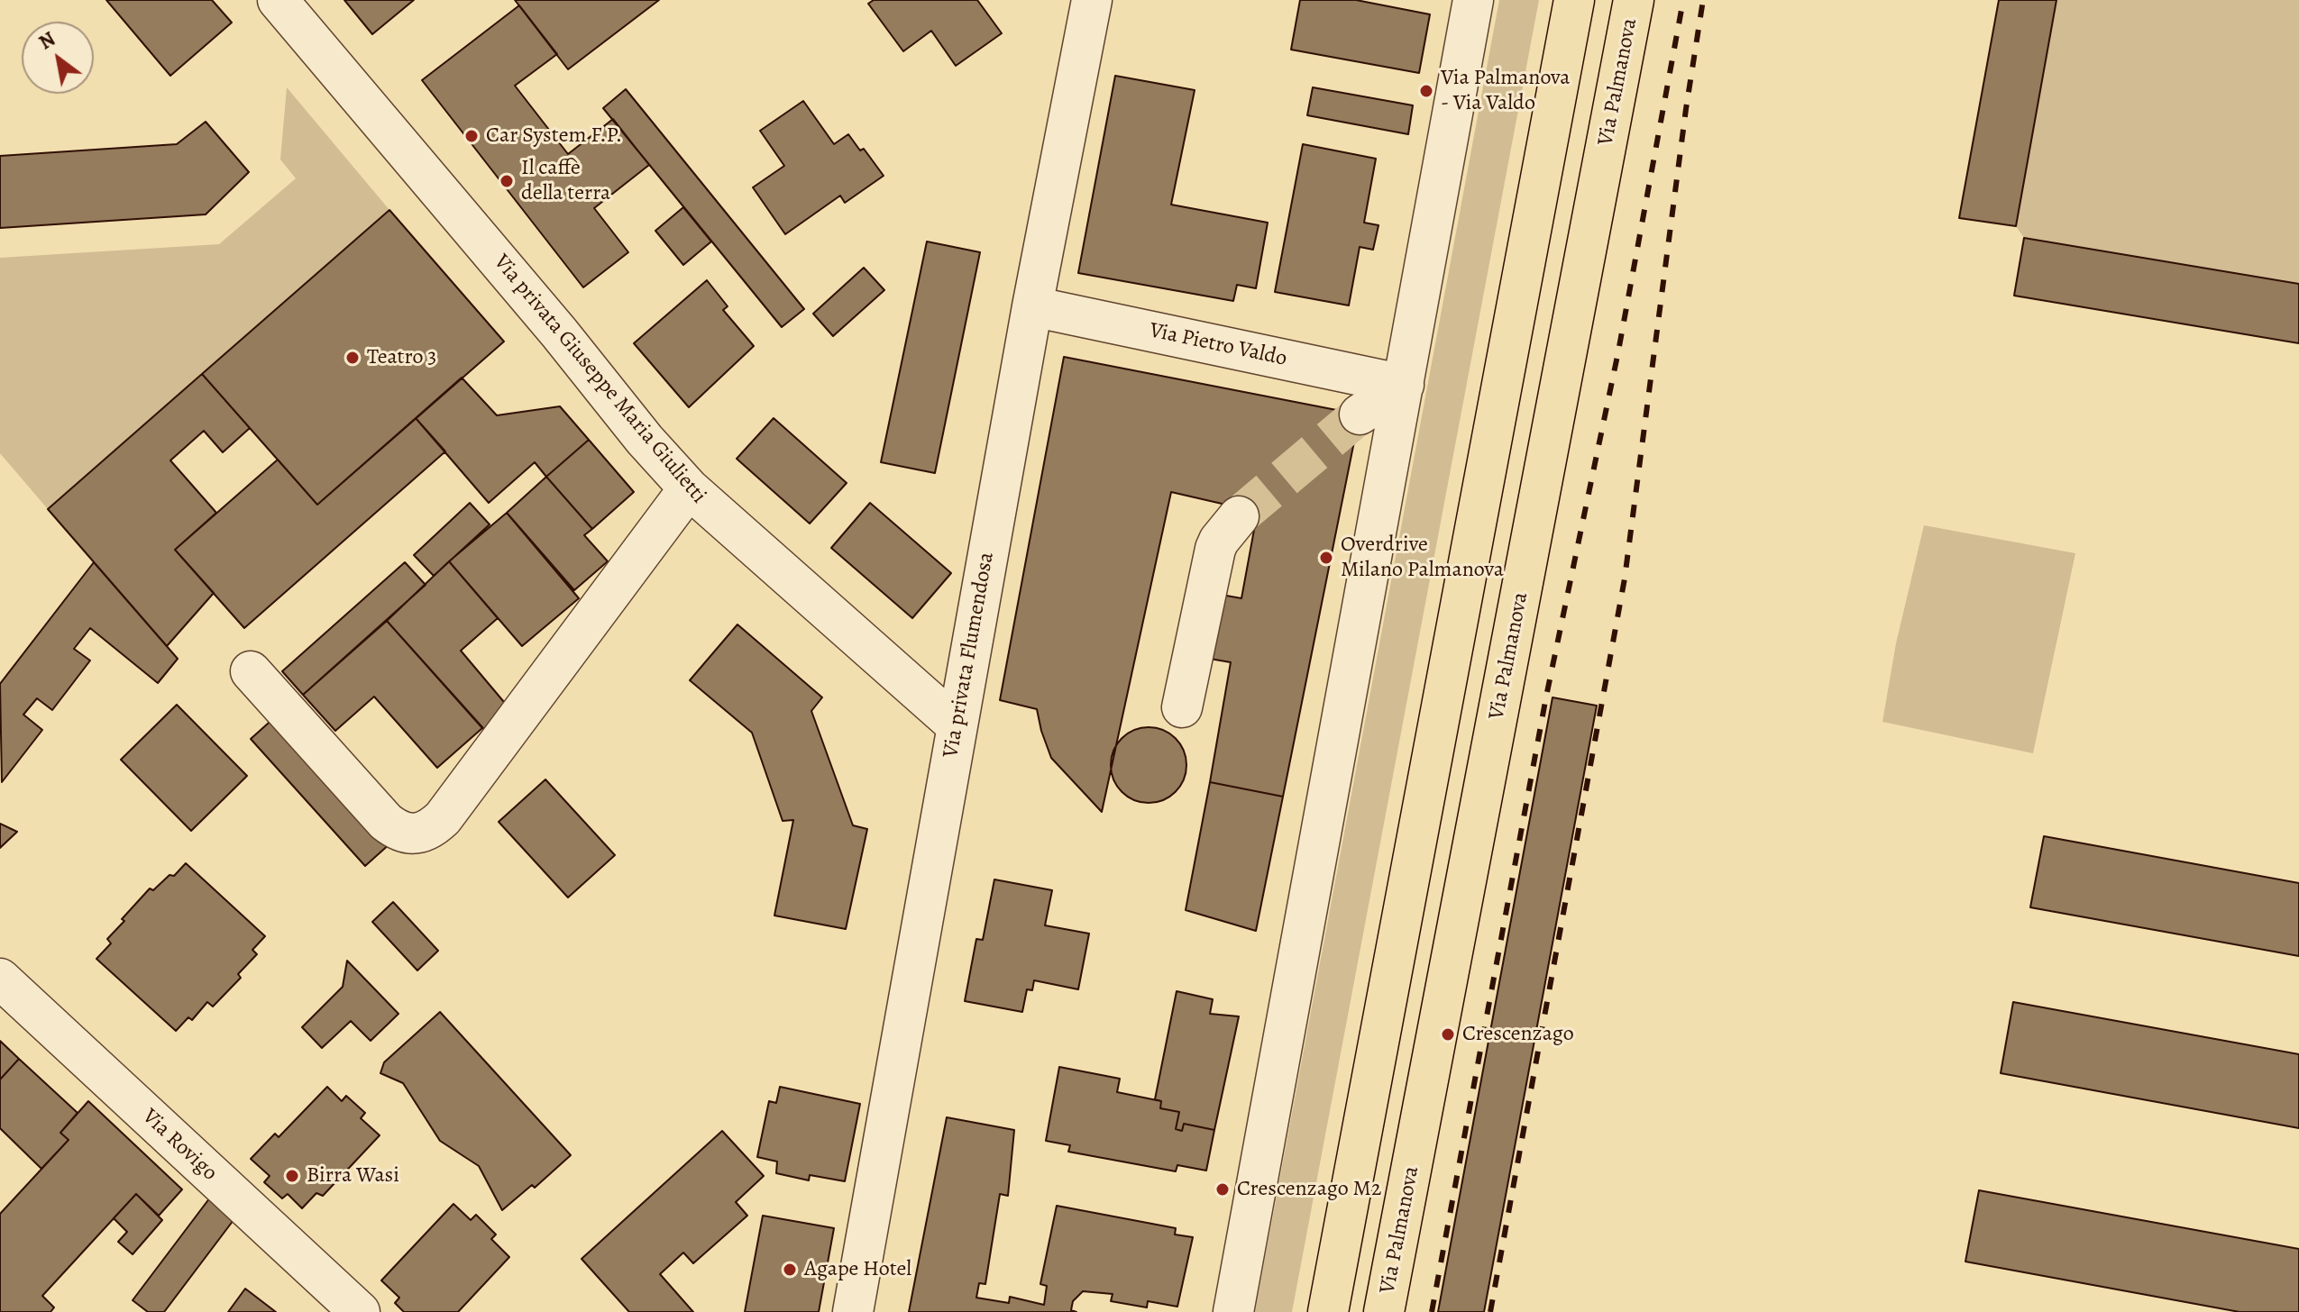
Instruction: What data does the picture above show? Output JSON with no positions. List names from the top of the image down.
{
  "streets": {
    "highway": ["Via Palmanova"],
    "street": [
      "Via Pietro Valdo",
      "Via privata Giuseppe Maria Giulietti",
      "Via privata Flumendosa",
      "Via Rovigo"
    ]
  },
  "crossings": [
    ["Via Pietro Valdo", "Via privata Flumendosa"],
    ["Via privata Giuseppe Maria Giulietti", "Via privata Flumendosa"]
  ],
  "places": [
    "Via Palmanova - Via Valdo",
    "Car System F.P.",
    "Il caffè della terra",
    "Teatro 3",
    "Overdrive Milano Palmanova",
    "Crescenzago",
    "Birra Wasi",
    "Crescenzago M2",
    "Agape Hotel"
  ],
  "north": "top left"
}
